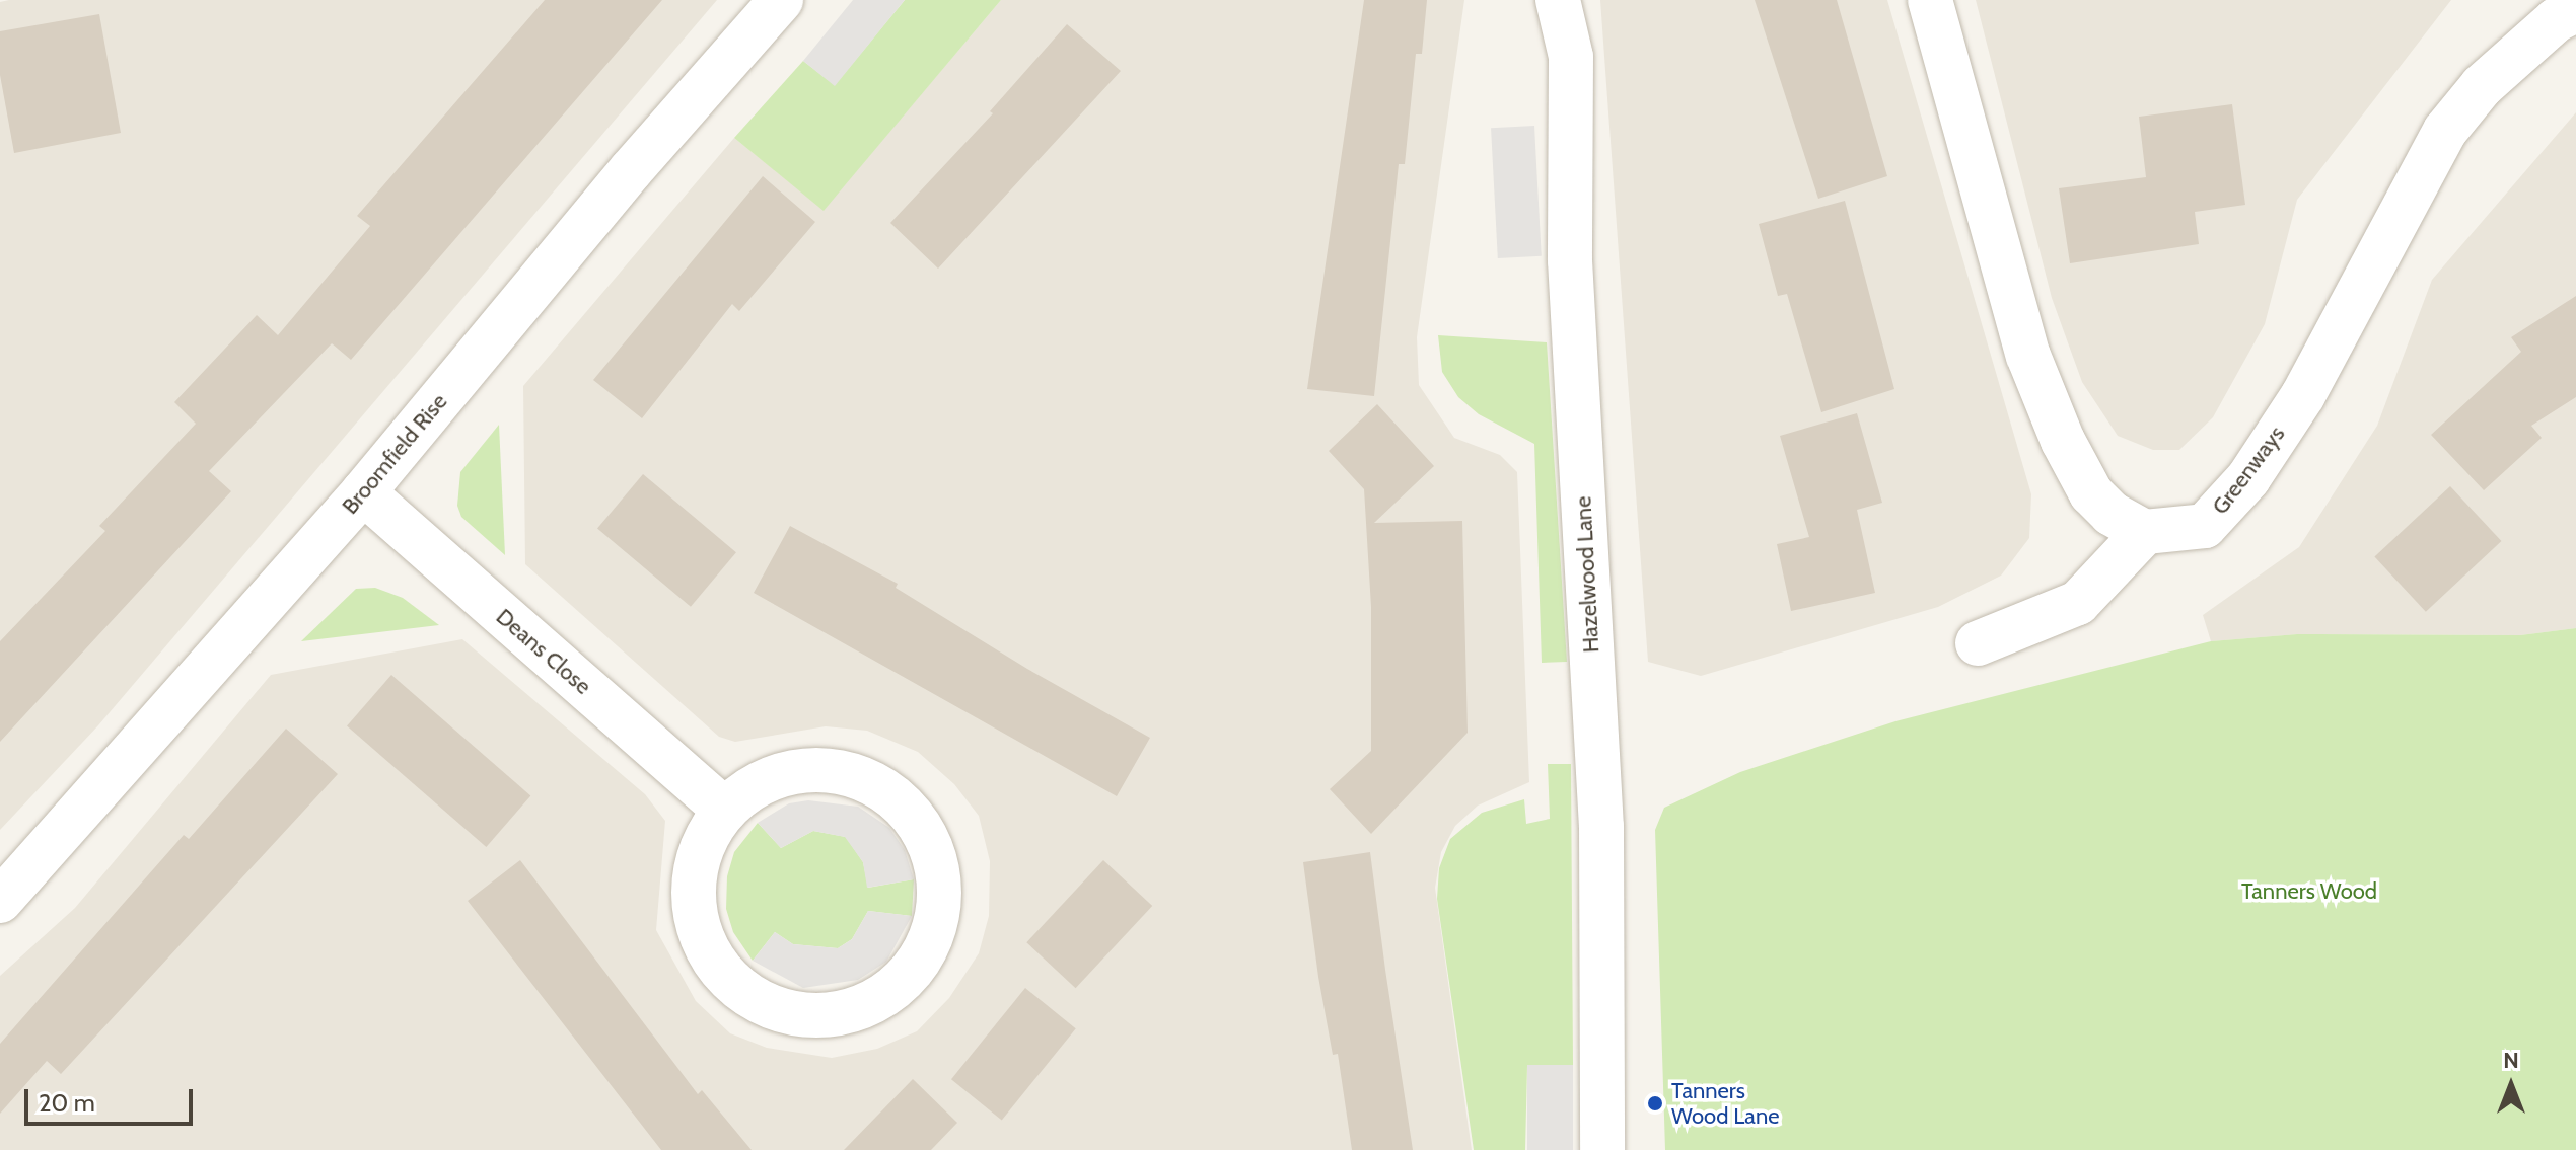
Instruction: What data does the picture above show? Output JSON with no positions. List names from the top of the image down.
{
  "streets": {
    "street": [
      "Broomfield Rise",
      "Greenways",
      "Hazelwood Lane",
      "Deans Close"
    ]
  },
  "crossings": [
    ["Broomfield Rise", "Deans Close"]
  ],
  "parks": ["Tanners Wood"],
  "places": ["Tanners Wood Lane"],
  "scale_bar": "20 m",
  "north": "top"
}
